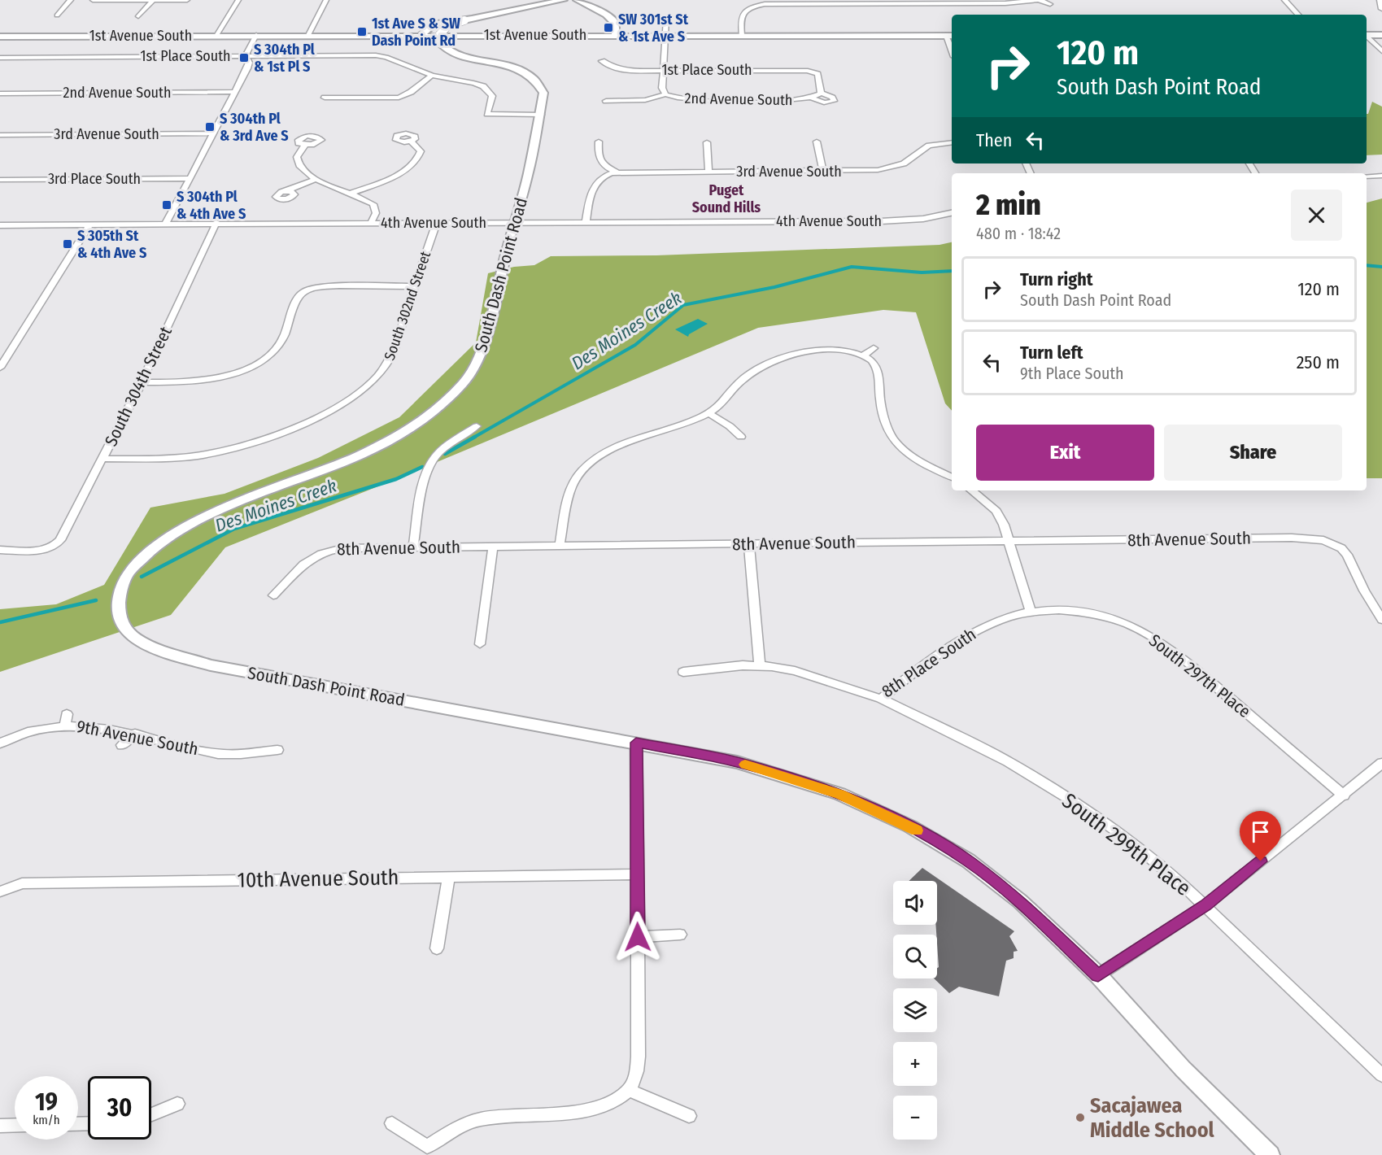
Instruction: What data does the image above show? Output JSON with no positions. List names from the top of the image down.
{
  "streets": {
    "main road": ["1st Avenue South", "South Dash Point Road"],
    "street": [
      "1st Place South",
      "2nd Avenue South",
      "3rd Avenue South",
      "3rd Place South",
      "4th Avenue South",
      "South 302nd Street",
      "South 304th Street",
      "8th Avenue South",
      "8th Place South",
      "South 297th Place",
      "9th Avenue South",
      "South 299th Place",
      "10th Avenue South"
    ]
  },
  "crossings": [
    ["1st Place South", "2nd Avenue South"],
    ["1st Place South", "South Dash Point Road"],
    ["4th Avenue South", "South Dash Point Road"],
    ["4th Avenue South", "South 302nd Street"],
    ["4th Avenue South", "South 304th Street"],
    ["South 302nd Street", "South 304th Street"],
    ["8th Place South", "South 297th Place"],
    ["8th Place South", "South 299th Place"]
  ],
  "districts": ["Puget Sound Hills"],
  "water": ["Des Moines Creek"],
  "places": {
    "transit": [
      "SW 301st St & 1st Ave S",
      "1st Ave S & SW Dash Point Rd",
      "S 304th Pl & 1st Pl S",
      "S 304th Pl & 3rd Ave S",
      "S 304th Pl & 4th Ave S",
      "S 305th St & 4th Ave S"
    ],
    "other": ["Sacajawea Middle School"]
  },
  "page": {
    "turn": ["120 m", "South Dash Point Road"],
    "then": "Then",
    "heading": ["2 min", "480 m · 18:42"],
    "list": [
      {
        "name": "Turn right",
        "note": "South Dash Point Road",
        "value": "120 m"
      },
      {
        "name": "Turn left",
        "note": "9th Place South",
        "value": "250 m"
      }
    ],
    "buttons": ["Exit", "Share"],
    "map_buttons": ["+", "−"],
    "speed": "19 km/h",
    "limit": "30"
  }
}
